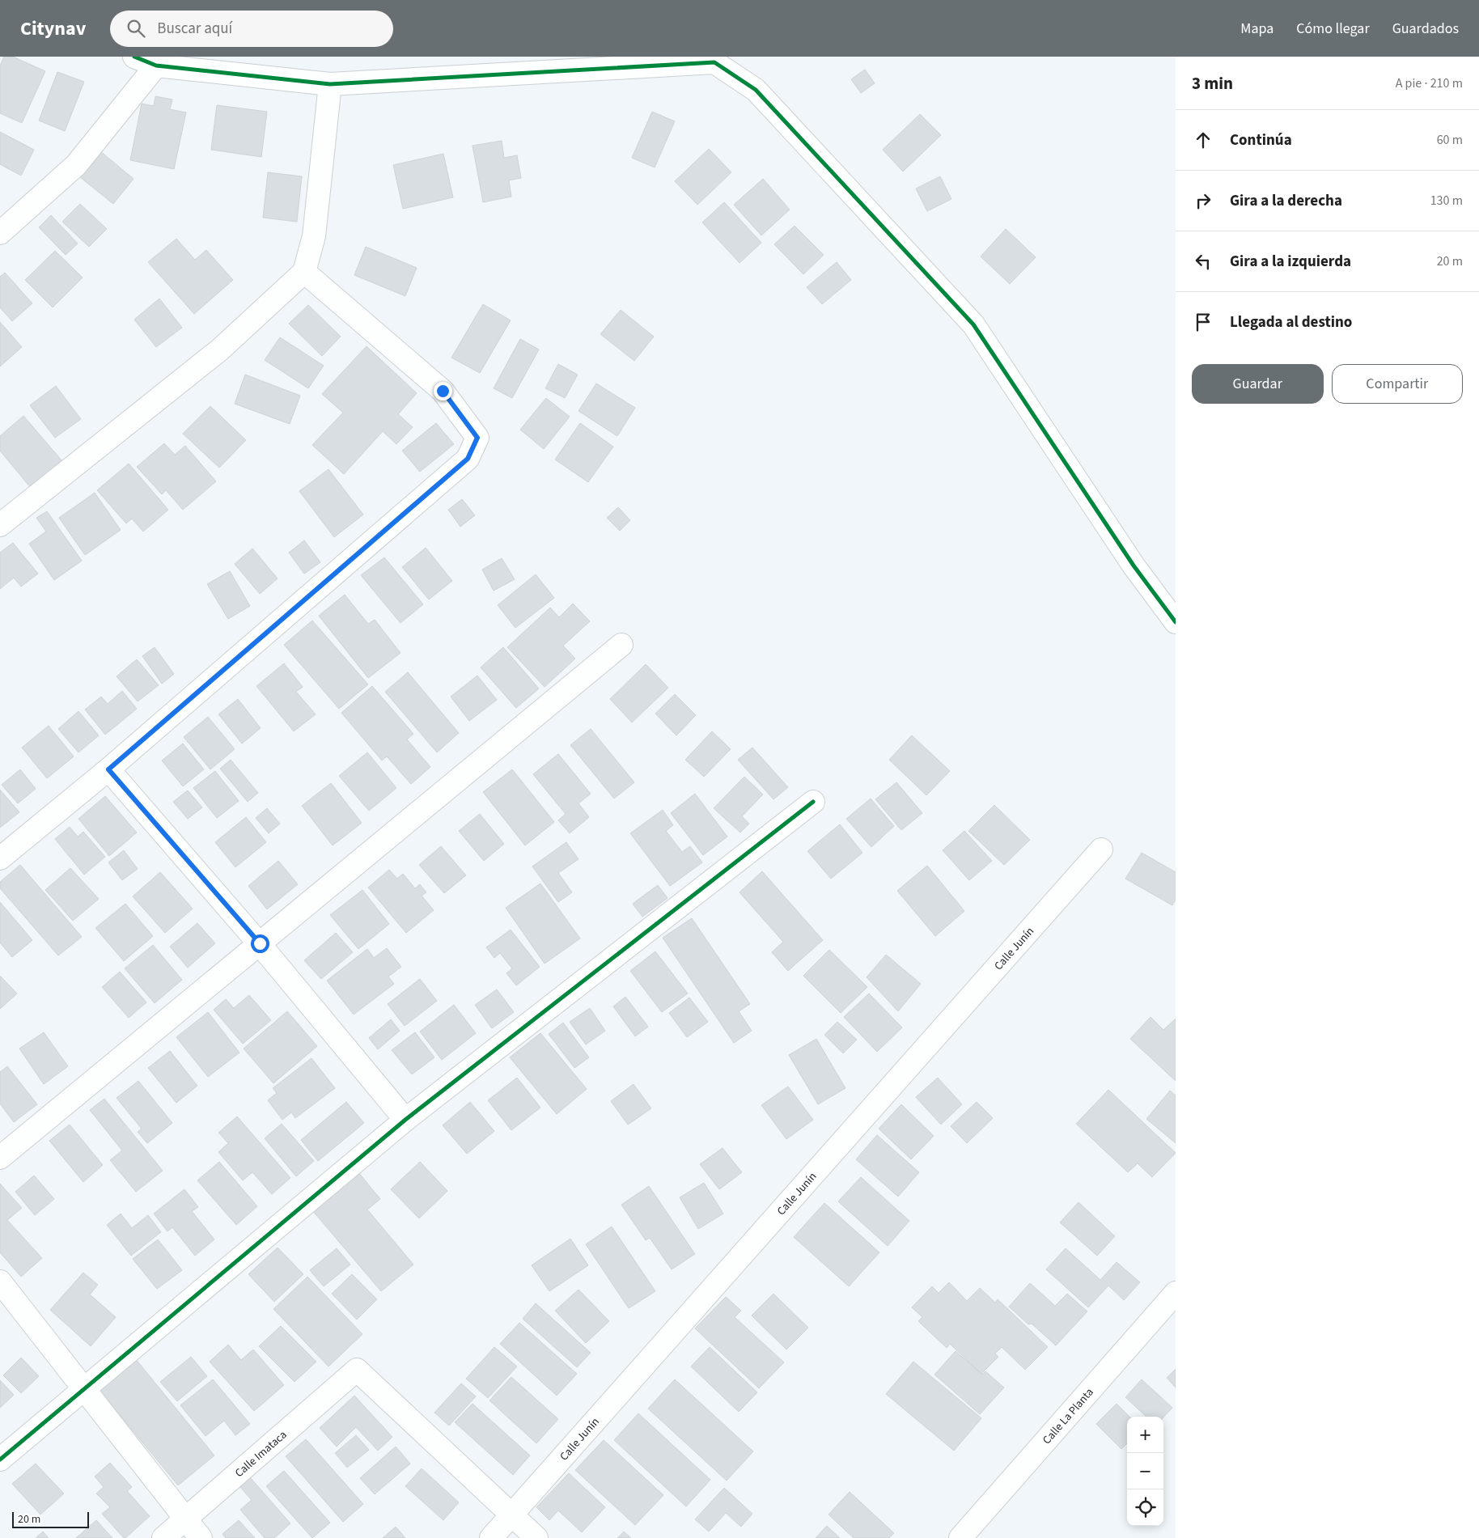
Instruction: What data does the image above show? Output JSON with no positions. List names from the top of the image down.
{
  "streets": {
    "street": ["Calle Junín", "Calle La Planta", "Calle Imataca"]
  },
  "crossings": [
    ["Calle Junín", "Calle Imataca"]
  ],
  "scale_bar": "20 m",
  "page": {
    "header": "Citynav",
    "search": "Buscar aquí",
    "nav": ["Mapa", "Cómo llegar", "Guardados"],
    "heading": ["3 min", "A pie · 210 m"],
    "list": [
      ["Continúa", "60 m"],
      ["Gira a la derecha", "130 m"],
      ["Gira a la izquierda", "20 m"],
      "Llegada al destino"
    ],
    "buttons": ["Guardar", "Compartir"],
    "map_buttons": ["+", "−"],
    "scale": "20 m"
  }
}
